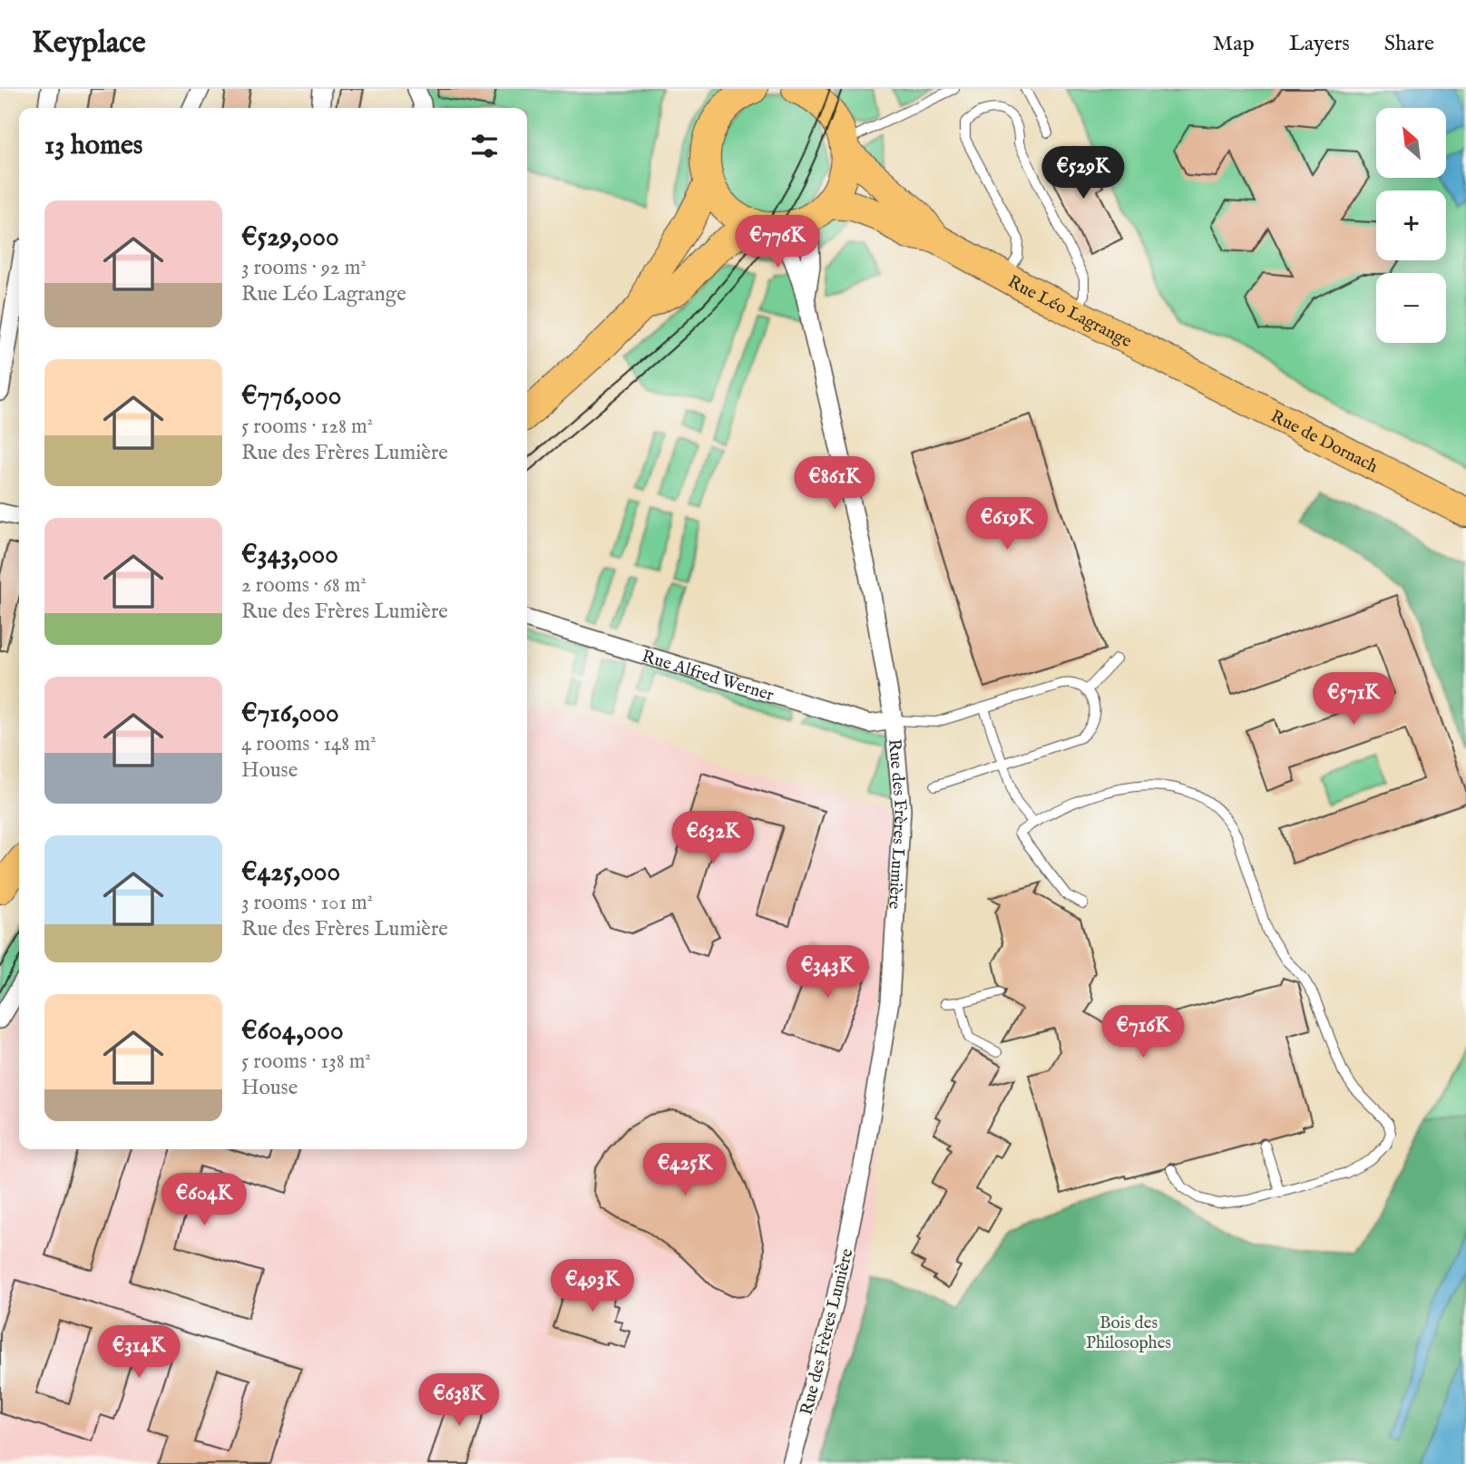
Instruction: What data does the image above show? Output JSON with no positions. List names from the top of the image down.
{
  "streets": {
    "main road": ["Rue Léo Lagrange", "Rue de Dornach"],
    "street": ["Rue Alfred Werner", "Rue des Frères Lumière"]
  },
  "crossings": [
    ["Rue Léo Lagrange", "Rue de Dornach"],
    ["Rue Léo Lagrange", "Rue des Frères Lumière"],
    ["Rue Alfred Werner", "Rue des Frères Lumière"]
  ],
  "parks": ["Bois des Philosophes"],
  "north": "top left",
  "page": {
    "header": "Keyplace",
    "nav": ["Map", "Layers", "Share"],
    "map_buttons": ["+", "−"],
    "heading": "13 homes",
    "price": [
      "€529K",
      "€776K",
      "€861K",
      "€619K",
      "€571K",
      "€632K",
      "€343K",
      "€716K",
      "€425K",
      "€604K",
      "€493K",
      "€314K",
      "€638K"
    ],
    "list": [
      {
        "name": "€529,000",
        "note": "3 rooms · 92 m² · Rue Léo Lagrange"
      },
      {
        "name": "€776,000",
        "note": "5 rooms · 128 m² · Rue des Frères Lumière"
      },
      {
        "name": "€343,000",
        "note": "2 rooms · 68 m² · Rue des Frères Lumière"
      },
      {
        "name": "€716,000",
        "note": "4 rooms · 148 m² · House"
      },
      {
        "name": "€425,000",
        "note": "3 rooms · 101 m² · Rue des Frères Lumière"
      },
      {
        "name": "€604,000",
        "note": "5 rooms · 138 m² · House"
      }
    ]
  }
}
